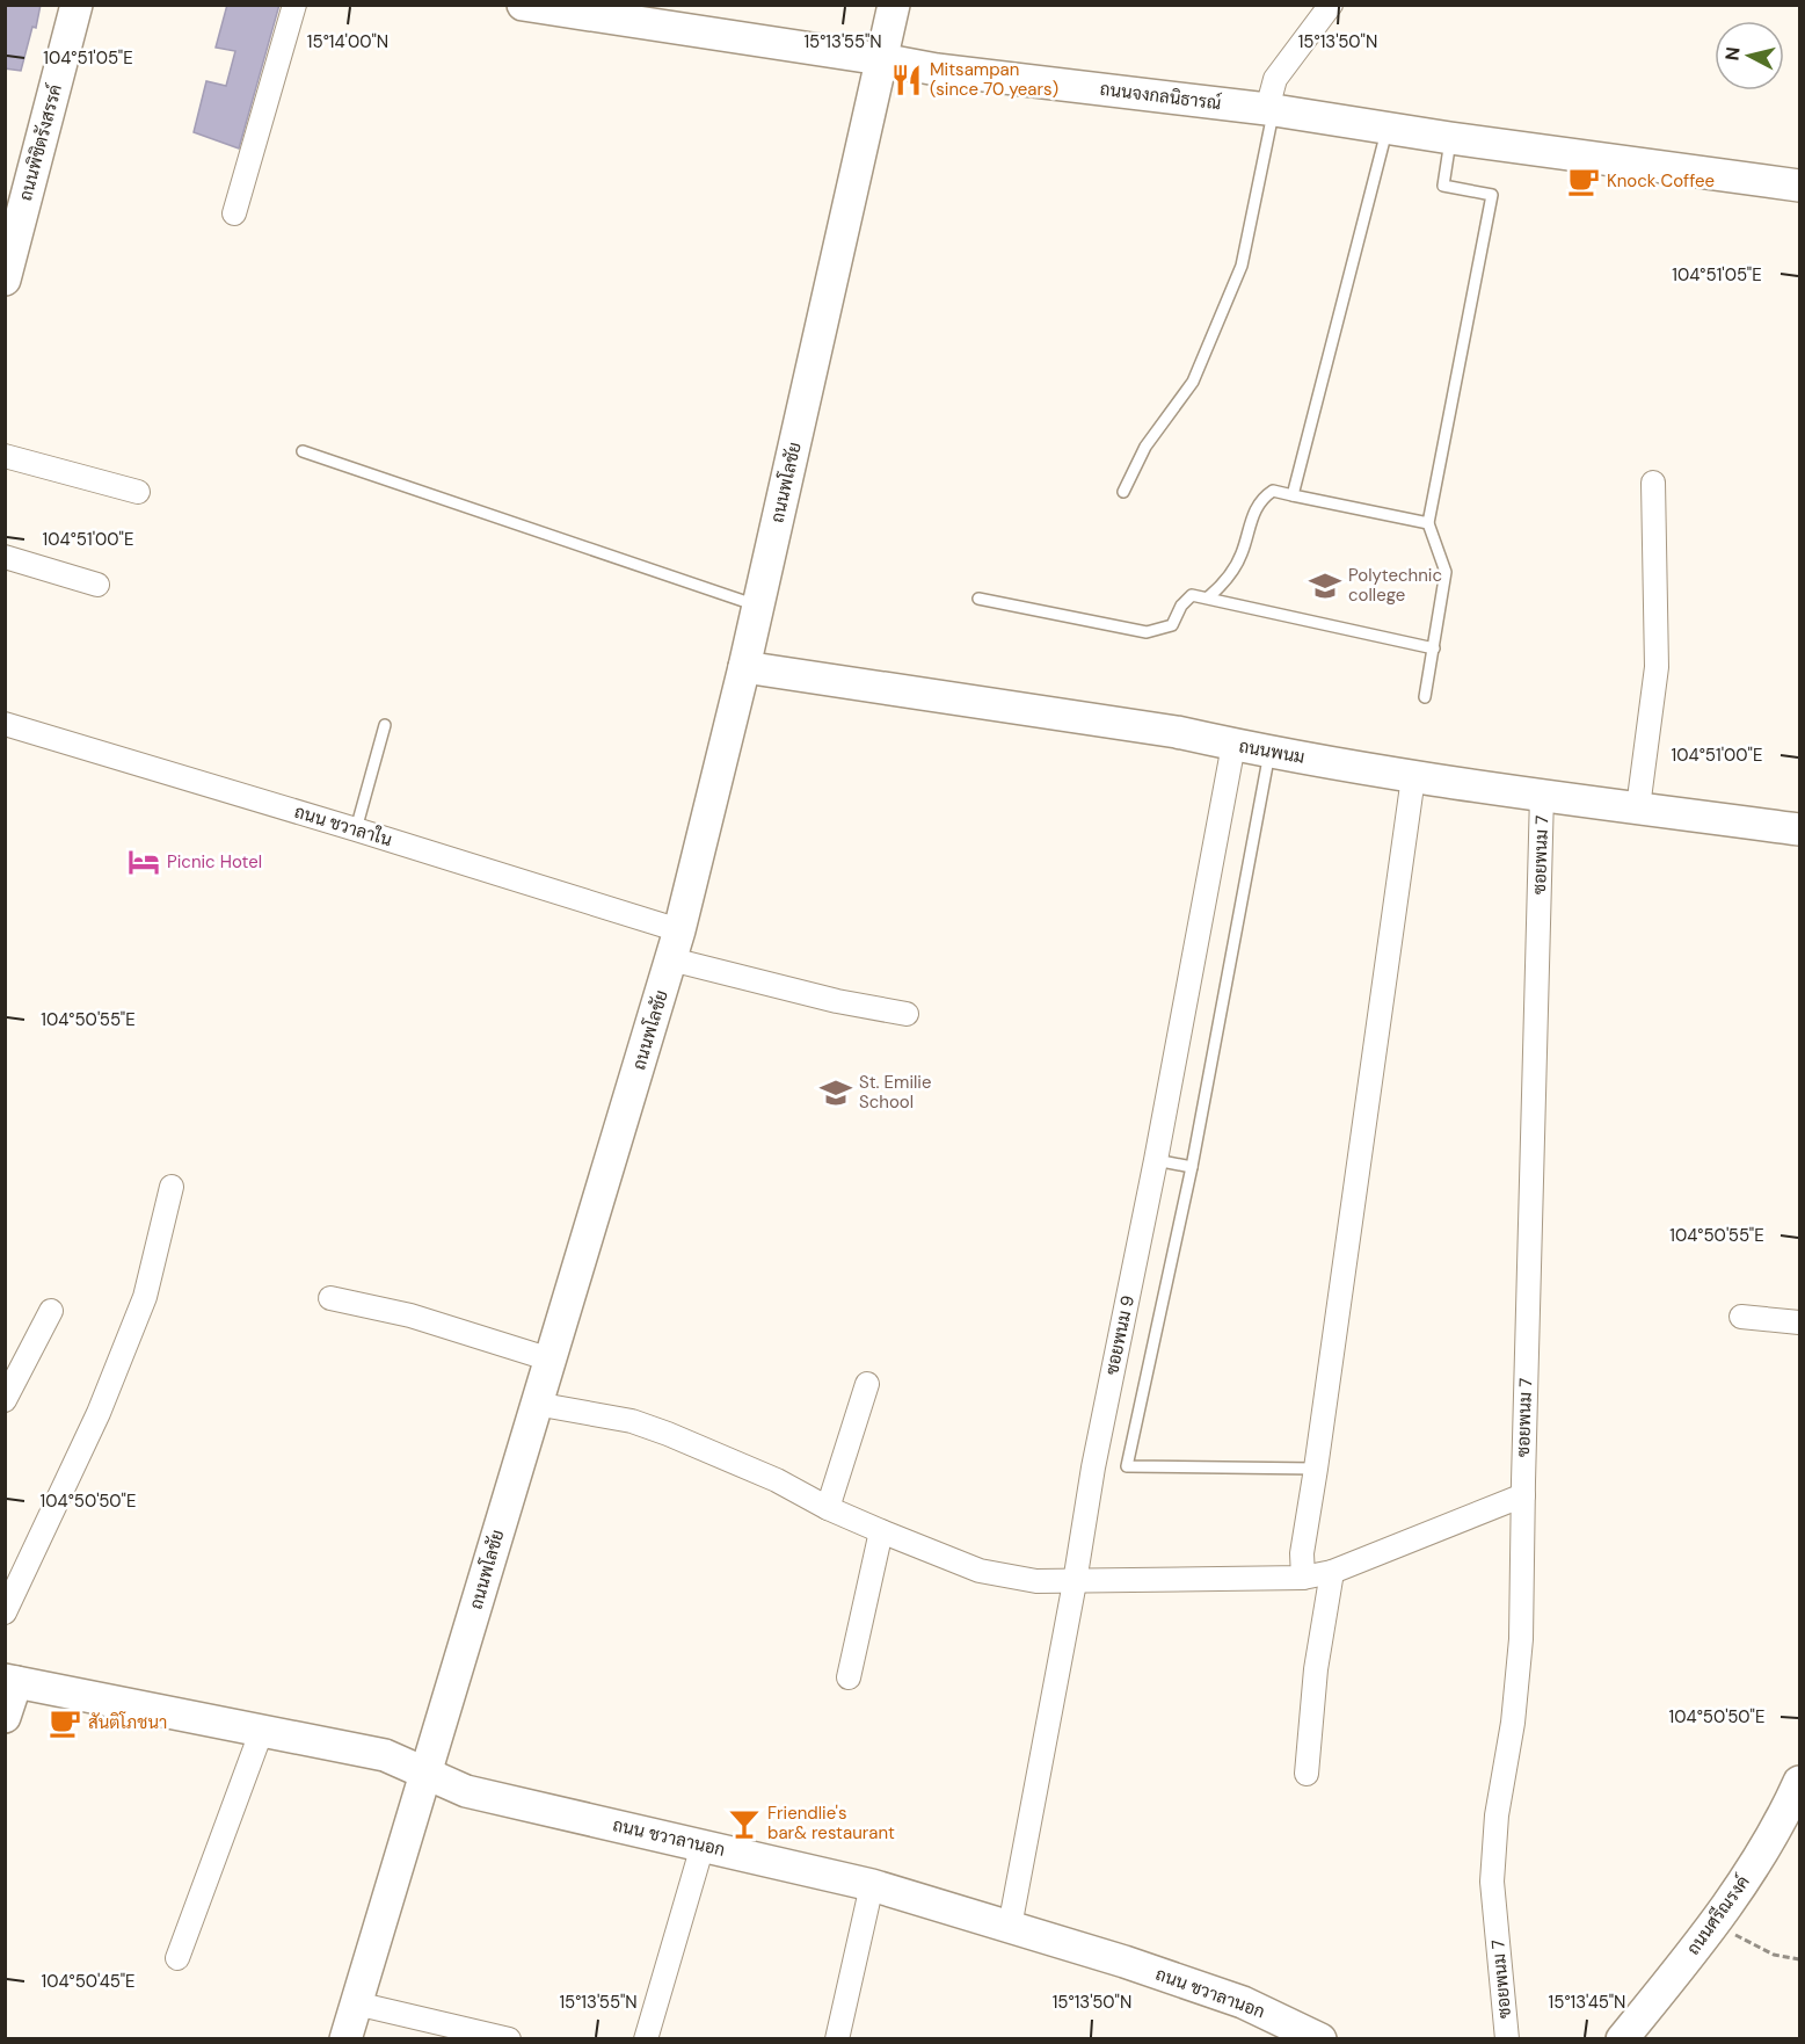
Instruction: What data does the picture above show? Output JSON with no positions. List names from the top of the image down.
{
  "streets": {
    "street": [
      "ถนนจงกลนิธารณ์",
      "ถนนพิชิตรังสรรค์",
      "ถนนพโลชัย",
      "ถนนพนม",
      "ถนน ชวาลาใน",
      "ซอยพนม 7",
      "ซอยพนม 9",
      "ถนน ชวาลานอก",
      "ถนนศรีณรงค์"
    ]
  },
  "crossings": [
    ["ถนนจงกลนิธารณ์", "ถนนพโลชัย"],
    ["ถนนพโลชัย", "ถนนพนม"],
    ["ถนนพโลชัย", "ถนน ชวาลาใน"],
    ["ถนนพโลชัย", "ถนน ชวาลานอก"],
    ["ถนนพนม", "ซอยพนม 7"],
    ["ถนนพนม", "ซอยพนม 9"],
    ["ซอยพนม 9", "ถนน ชวาลานอก"]
  ],
  "places": {
    "restaurant": ["Mitsampan (since 70 years)"],
    "cafe": ["Knock Coffee", "สันติโภชนา"],
    "school or university": ["Polytechnic college", "St. Emilie School"],
    "hotel": ["Picnic Hotel"],
    "bar": ["Friendlie's bar& restaurant"]
  },
  "north": "left",
  "coordinates": [
    "15°14'00\"N",
    "15°13'55\"N",
    "15°13'50\"N",
    "104°51'05\"E",
    "104°51'00\"E",
    "104°50'55\"E",
    "104°50'50\"E",
    "104°50'45\"E",
    "15°13'45\"N"
  ]
}
